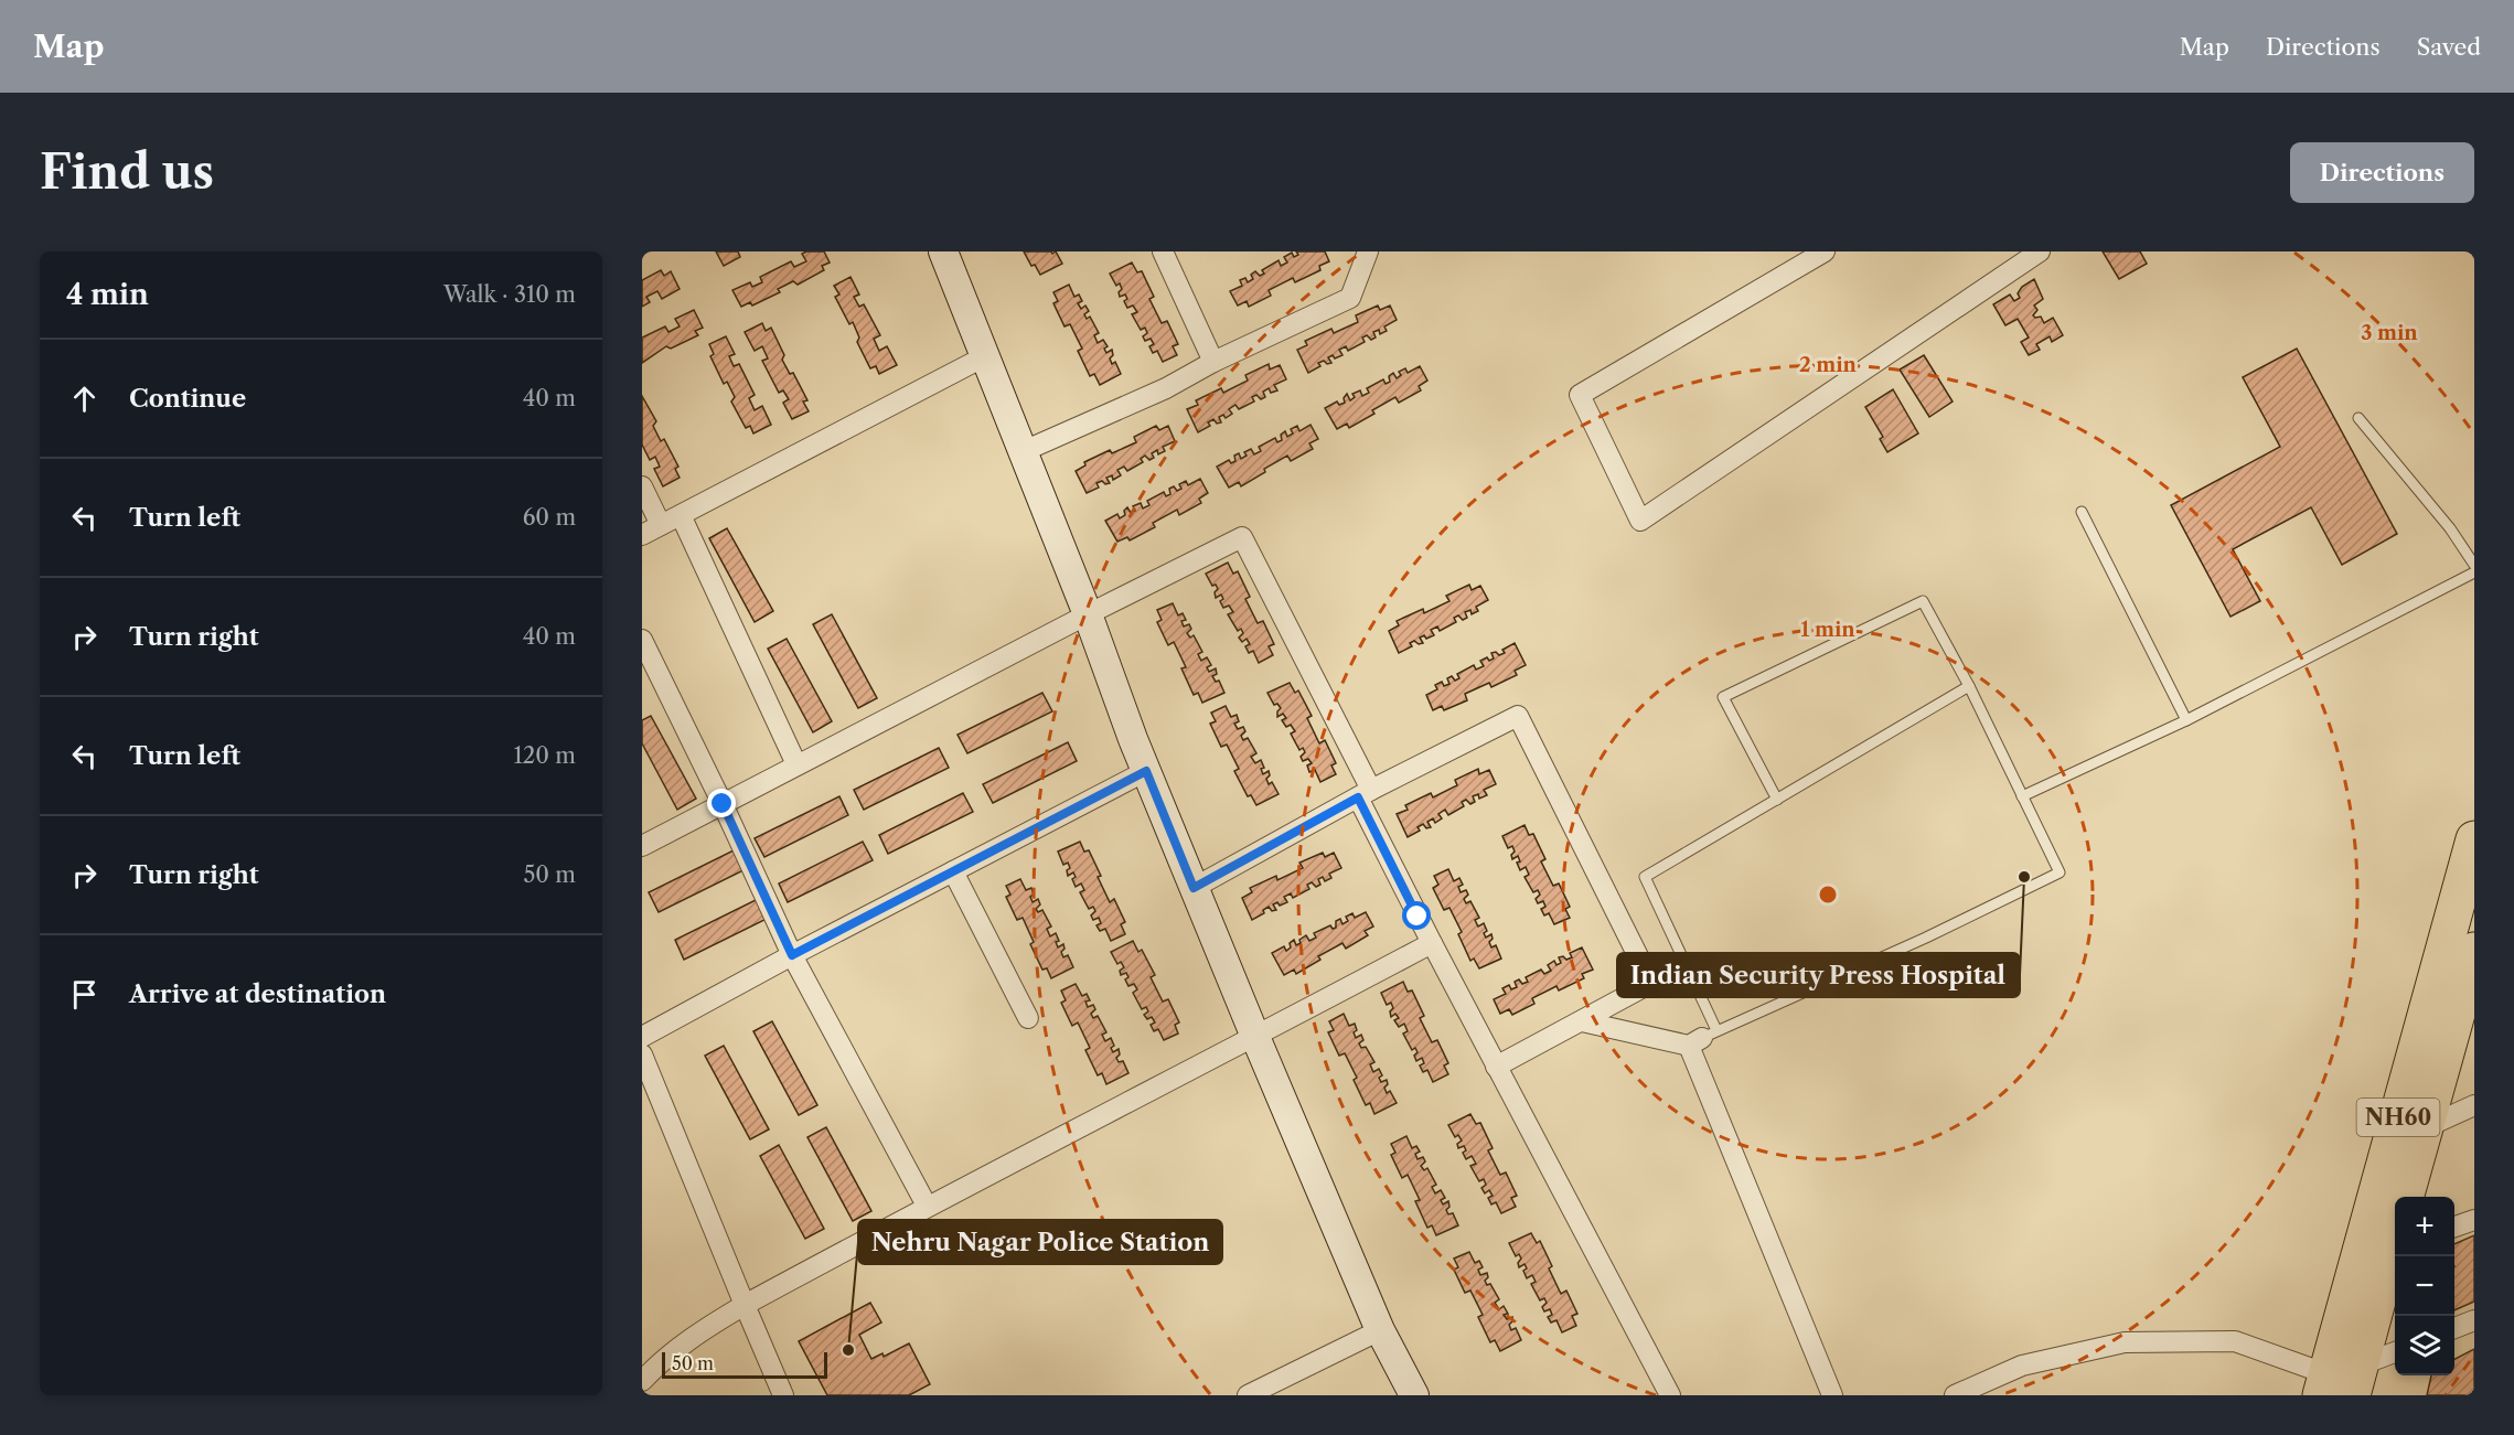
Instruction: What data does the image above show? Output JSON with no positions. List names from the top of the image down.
{
  "streets": {
    "highway": ["NH60"]
  },
  "places": ["Indian Security Press Hospital", "Nehru Nagar Police Station"],
  "scale_bar": "50 m",
  "page": {
    "header": "Map",
    "nav": ["Map", "Directions", "Saved"],
    "buttons": "Directions",
    "title": "Find us",
    "heading": ["4 min", "Walk · 310 m"],
    "list": [
      ["Continue", "40 m"],
      ["Turn left", "60 m"],
      ["Turn right", "40 m"],
      ["Turn left", "120 m"],
      ["Turn right", "50 m"],
      "Arrive at destination"
    ],
    "map_buttons": ["+", "−"],
    "scale": "50 m"
  },
  "rings": ["3 min", "2 min", "1 min"]
}
